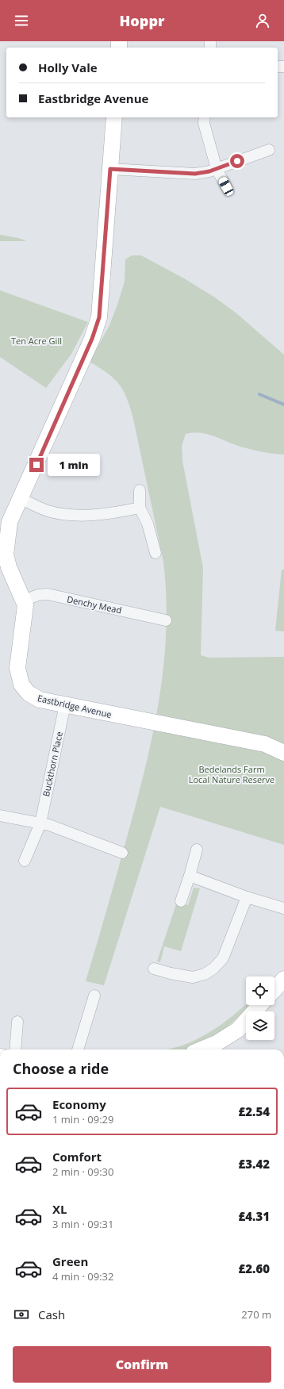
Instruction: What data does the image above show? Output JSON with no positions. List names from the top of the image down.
{
  "streets": {
    "street": ["Denchy Mead", "Eastbridge Avenue", "Buckthorn Place"]
  },
  "crossings": [
    ["Denchy Mead", "Eastbridge Avenue"],
    ["Eastbridge Avenue", "Buckthorn Place"]
  ],
  "parks": ["Ten Acre Gill", "Bedelands Farm Local Nature Reserve"],
  "page": {
    "header": "Hoppr",
    "banner": ["Holly Vale", "Eastbridge Avenue"],
    "bubble": "1 min",
    "heading": "Choose a ride",
    "list": [
      {
        "name": "Economy",
        "note": "1 min · 09:29",
        "value": "£2.54"
      },
      {
        "name": "Comfort",
        "note": "2 min · 09:30",
        "value": "£3.42"
      },
      {
        "name": "XL",
        "note": "3 min · 09:31",
        "value": "£4.31"
      },
      {
        "name": "Green",
        "note": "4 min · 09:32",
        "value": "£2.60"
      }
    ],
    "pay": ["Cash", "270 m"],
    "buttons": "Confirm"
  }
}
